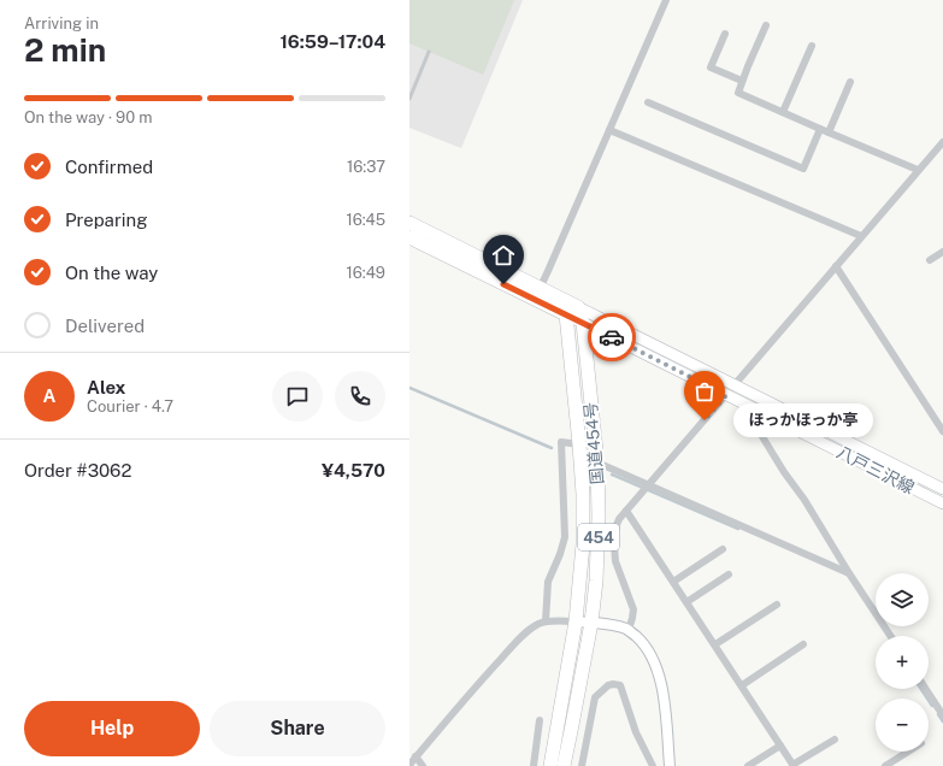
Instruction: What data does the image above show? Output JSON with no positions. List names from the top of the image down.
{
  "streets": {
    "highway": ["国道454号", "454"],
    "main road": ["八戸三沢線"]
  },
  "crossings": [
    ["国道454号", "八戸三沢線"]
  ],
  "places": ["ほっかほっか亭"],
  "page": {
    "heading": ["2 min", "Arriving in", "16:59–17:04"],
    "panel": [
      "Alex",
      "Courier · 4.7",
      "Order #3062",
      "¥4,570"
    ],
    "bar": "On the way · 90 m",
    "list": [
      ["Confirmed", "16:37"],
      ["Preparing", "16:45"],
      ["On the way", "16:49"],
      "Delivered"
    ],
    "round": "A",
    "bubble": "ほっかほっか亭",
    "map_buttons": ["+", "−"],
    "buttons": ["Help", "Share"]
  }
}
